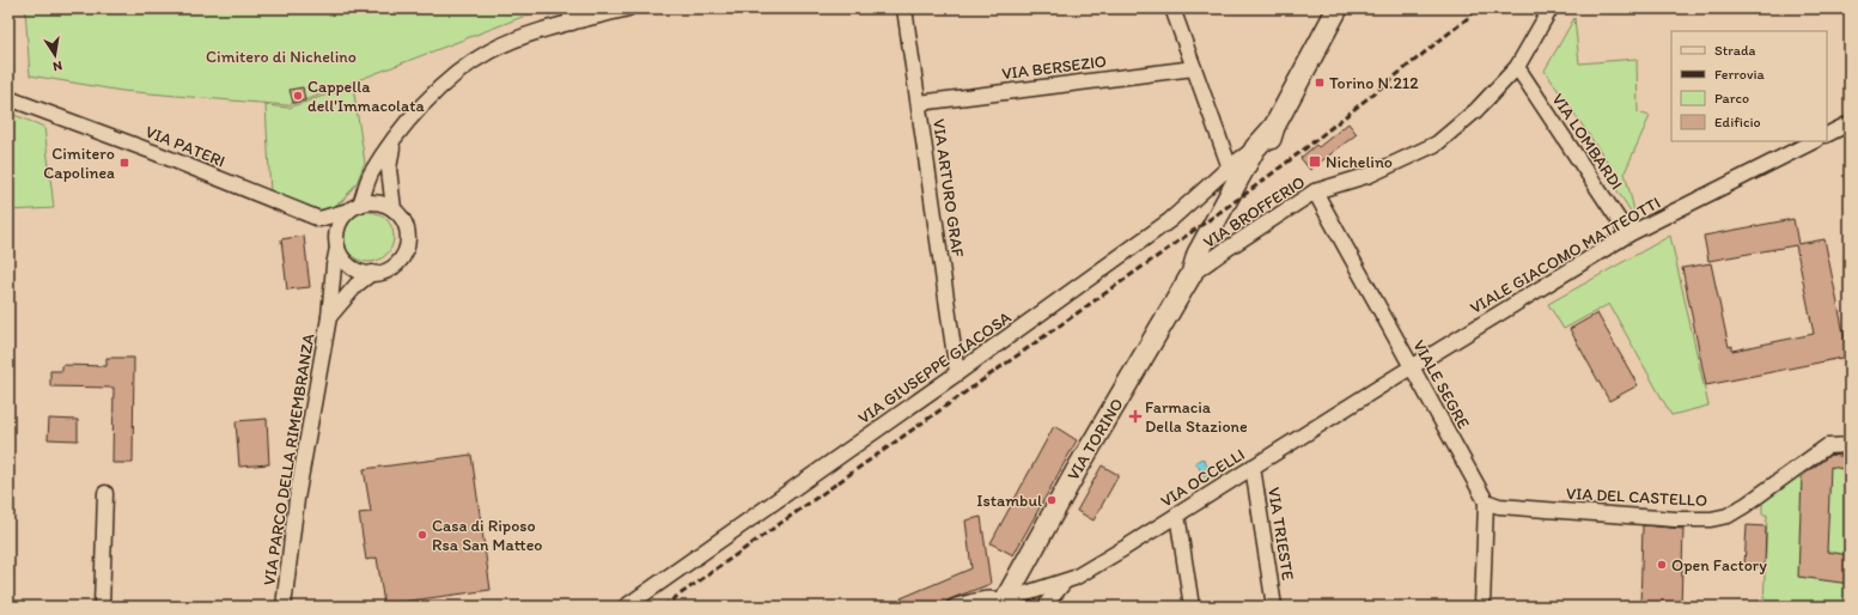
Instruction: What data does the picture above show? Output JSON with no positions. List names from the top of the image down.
{
  "streets": {
    "main road": ["VIA TORINO"],
    "street": [
      "VIA BERSEZIO",
      "VIA LOMBARDI",
      "VIA PATERI",
      "VIA ARTURO GRAF",
      "VIA BROFFERIO",
      "VIALE GIACOMO MATTEOTTI",
      "VIA GIUSEPPE GIACOSA",
      "VIALE SEGRE",
      "VIA PARCO DELLA RIMEMBRANZA",
      "VIA OCCELLI",
      "VIA DEL CASTELLO",
      "VIA TRIESTE"
    ]
  },
  "crossings": [
    ["VIA BERSEZIO", "VIA ARTURO GRAF"],
    ["VIA LOMBARDI", "VIA BROFFERIO"],
    ["VIA LOMBARDI", "VIALE GIACOMO MATTEOTTI"],
    ["VIA ARTURO GRAF", "VIA GIUSEPPE GIACOSA"],
    ["VIA BROFFERIO", "VIALE SEGRE"],
    ["VIA BROFFERIO", "VIA TORINO"],
    ["VIALE GIACOMO MATTEOTTI", "VIALE SEGRE"],
    ["VIALE GIACOMO MATTEOTTI", "VIA OCCELLI"],
    ["VIA GIUSEPPE GIACOSA", "VIA TORINO"],
    ["VIALE SEGRE", "VIA OCCELLI"],
    ["VIALE SEGRE", "VIA DEL CASTELLO"],
    ["VIA TORINO", "VIA OCCELLI"],
    ["VIA OCCELLI", "VIA TRIESTE"]
  ],
  "parks": ["Cimitero di Nichelino"],
  "places": {
    "transit": ["Torino N.212", "Nichelino", "Cimitero Capolinea"],
    "other": [
      "Cappella dell'Immacolata",
      "Istambul",
      "Casa di Riposo Rsa San Matteo",
      "Open Factory"
    ],
    "health": ["Farmacia Della Stazione"]
  },
  "legend": [
    "Strada",
    "Ferrovia",
    "Parco",
    "Edificio"
  ],
  "north": "bottom"
}
